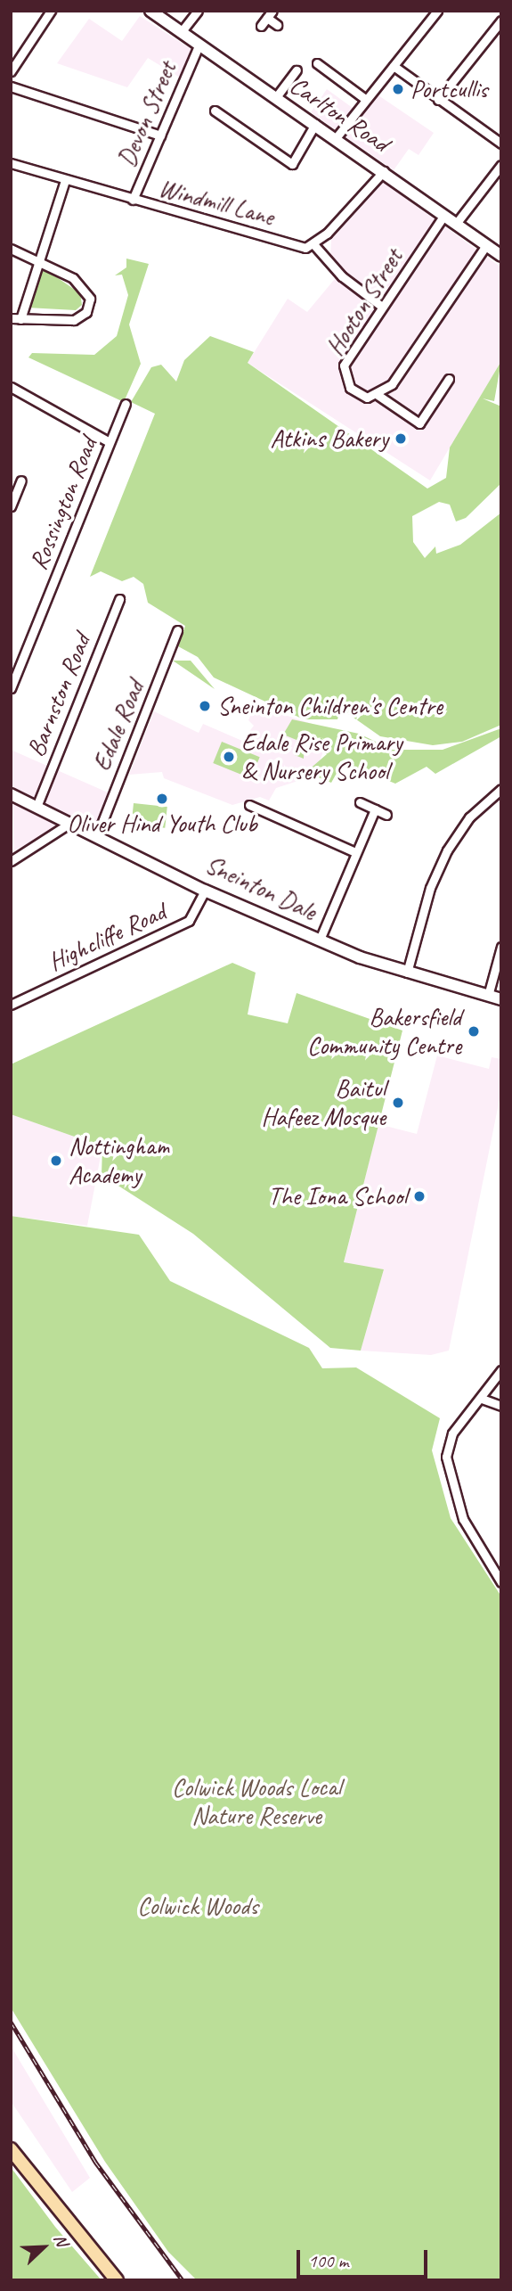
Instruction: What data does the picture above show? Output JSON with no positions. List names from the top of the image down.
{
  "streets": {
    "street": [
      "Devon Street",
      "Carlton Road",
      "Windmill Lane",
      "Hooton Street",
      "Rossington Road",
      "Barnston Road",
      "Edale Road",
      "Sneinton Dale",
      "Highcliffe Road"
    ]
  },
  "crossings": [
    ["Devon Street", "Carlton Road"],
    ["Devon Street", "Windmill Lane"],
    ["Carlton Road", "Hooton Street"],
    ["Barnston Road", "Sneinton Dale"],
    ["Edale Road", "Sneinton Dale"],
    ["Sneinton Dale", "Highcliffe Road"]
  ],
  "parks": ["Colwick Woods Local Nature Reserve", "Colwick Woods"],
  "places": [
    "Portcullis",
    "Atkins Bakery",
    "Sneinton Children's Centre",
    "Edale Rise Primary & Nursery School",
    "Oliver Hind Youth Club",
    "Bakersfield Community Centre",
    "Baitul Hafeez Mosque",
    "Nottingham Academy",
    "The Iona School"
  ],
  "scale_bar": "100 m",
  "north": "top right"
}
